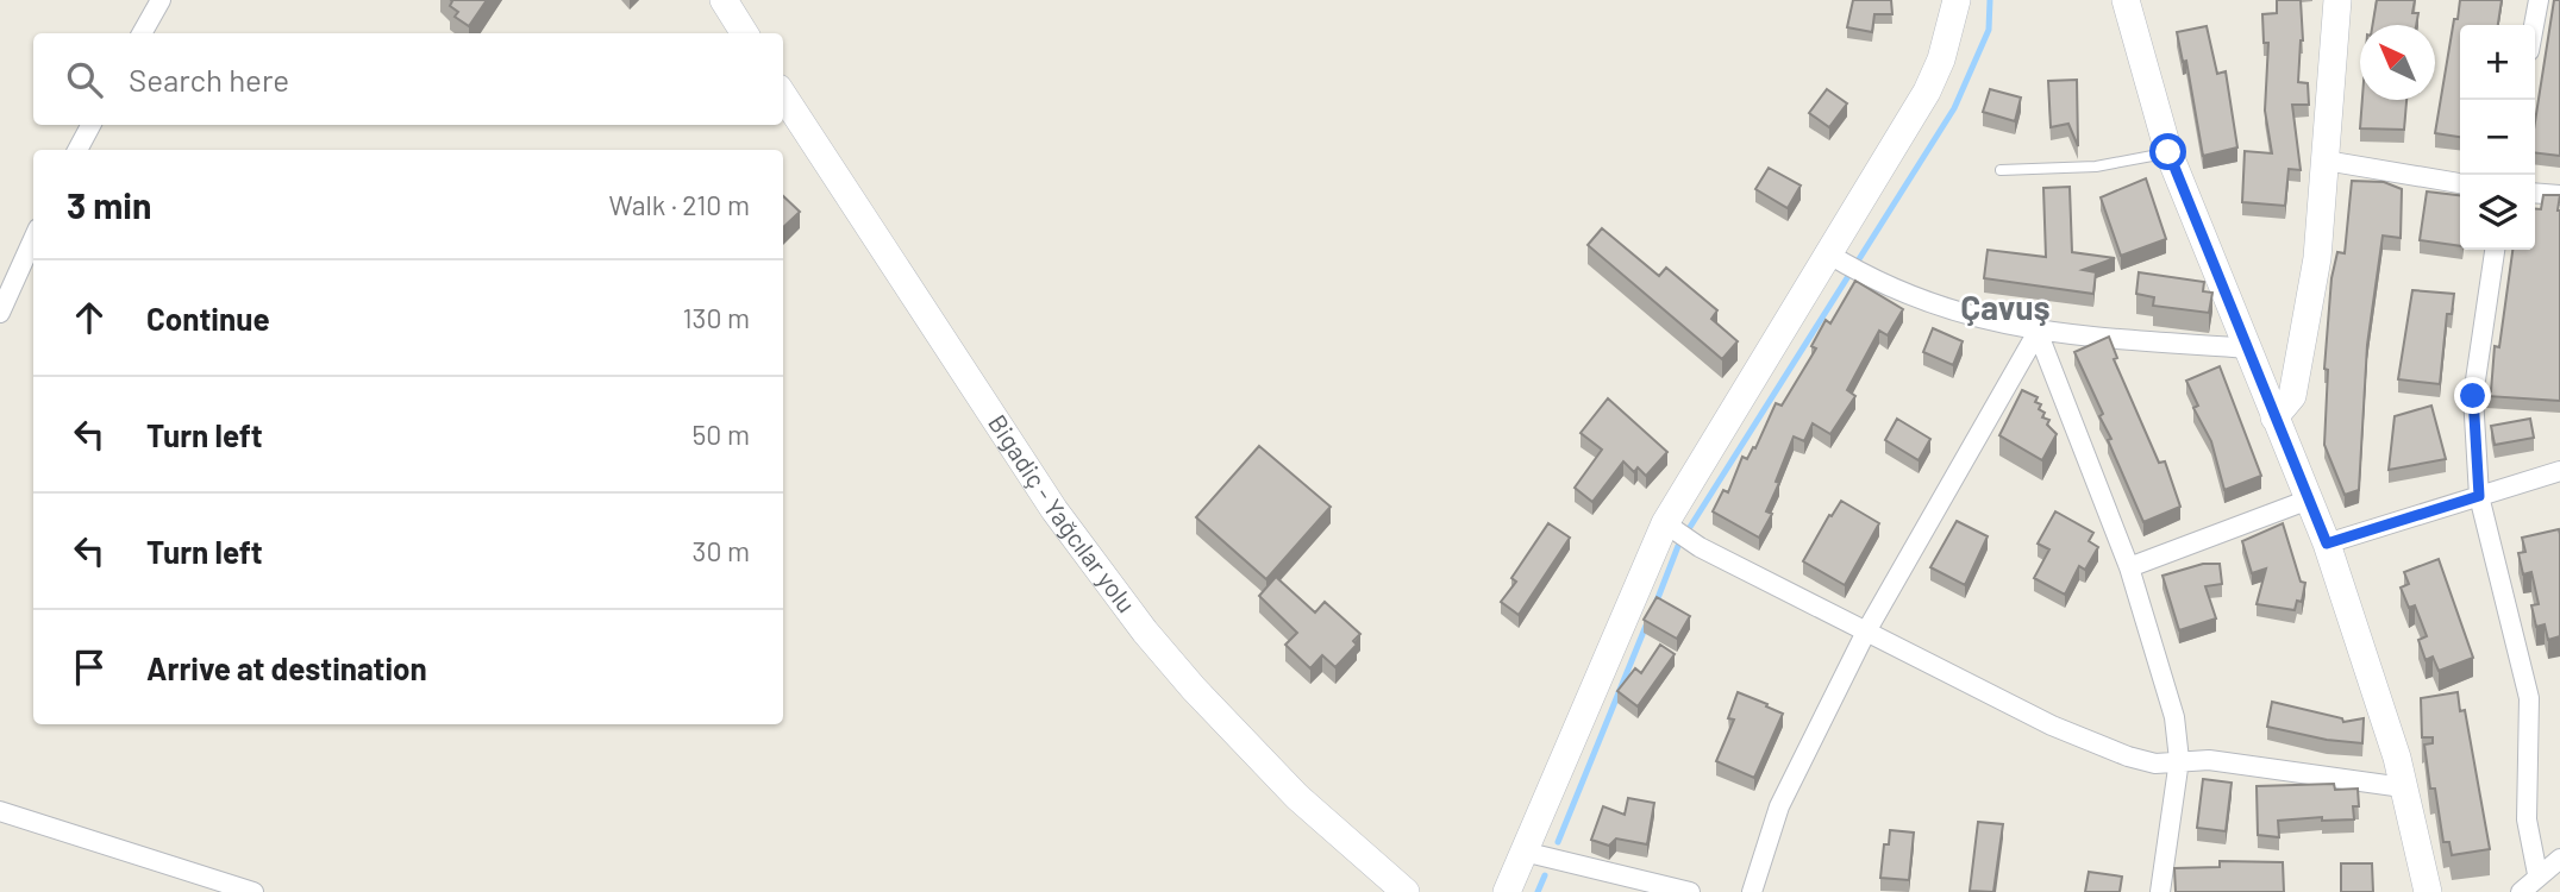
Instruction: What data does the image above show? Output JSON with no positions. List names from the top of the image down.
{
  "streets": {
    "street": ["Bigadiç - Yağcılar yolu"]
  },
  "districts": ["Çavuş"],
  "north": "top left",
  "page": {
    "map_buttons": ["+", "−"],
    "search": "Search here",
    "heading": ["3 min", "Walk · 210 m"],
    "list": [
      ["Continue", "130 m"],
      ["Turn left", "50 m"],
      ["Turn left", "30 m"],
      "Arrive at destination"
    ]
  }
}
